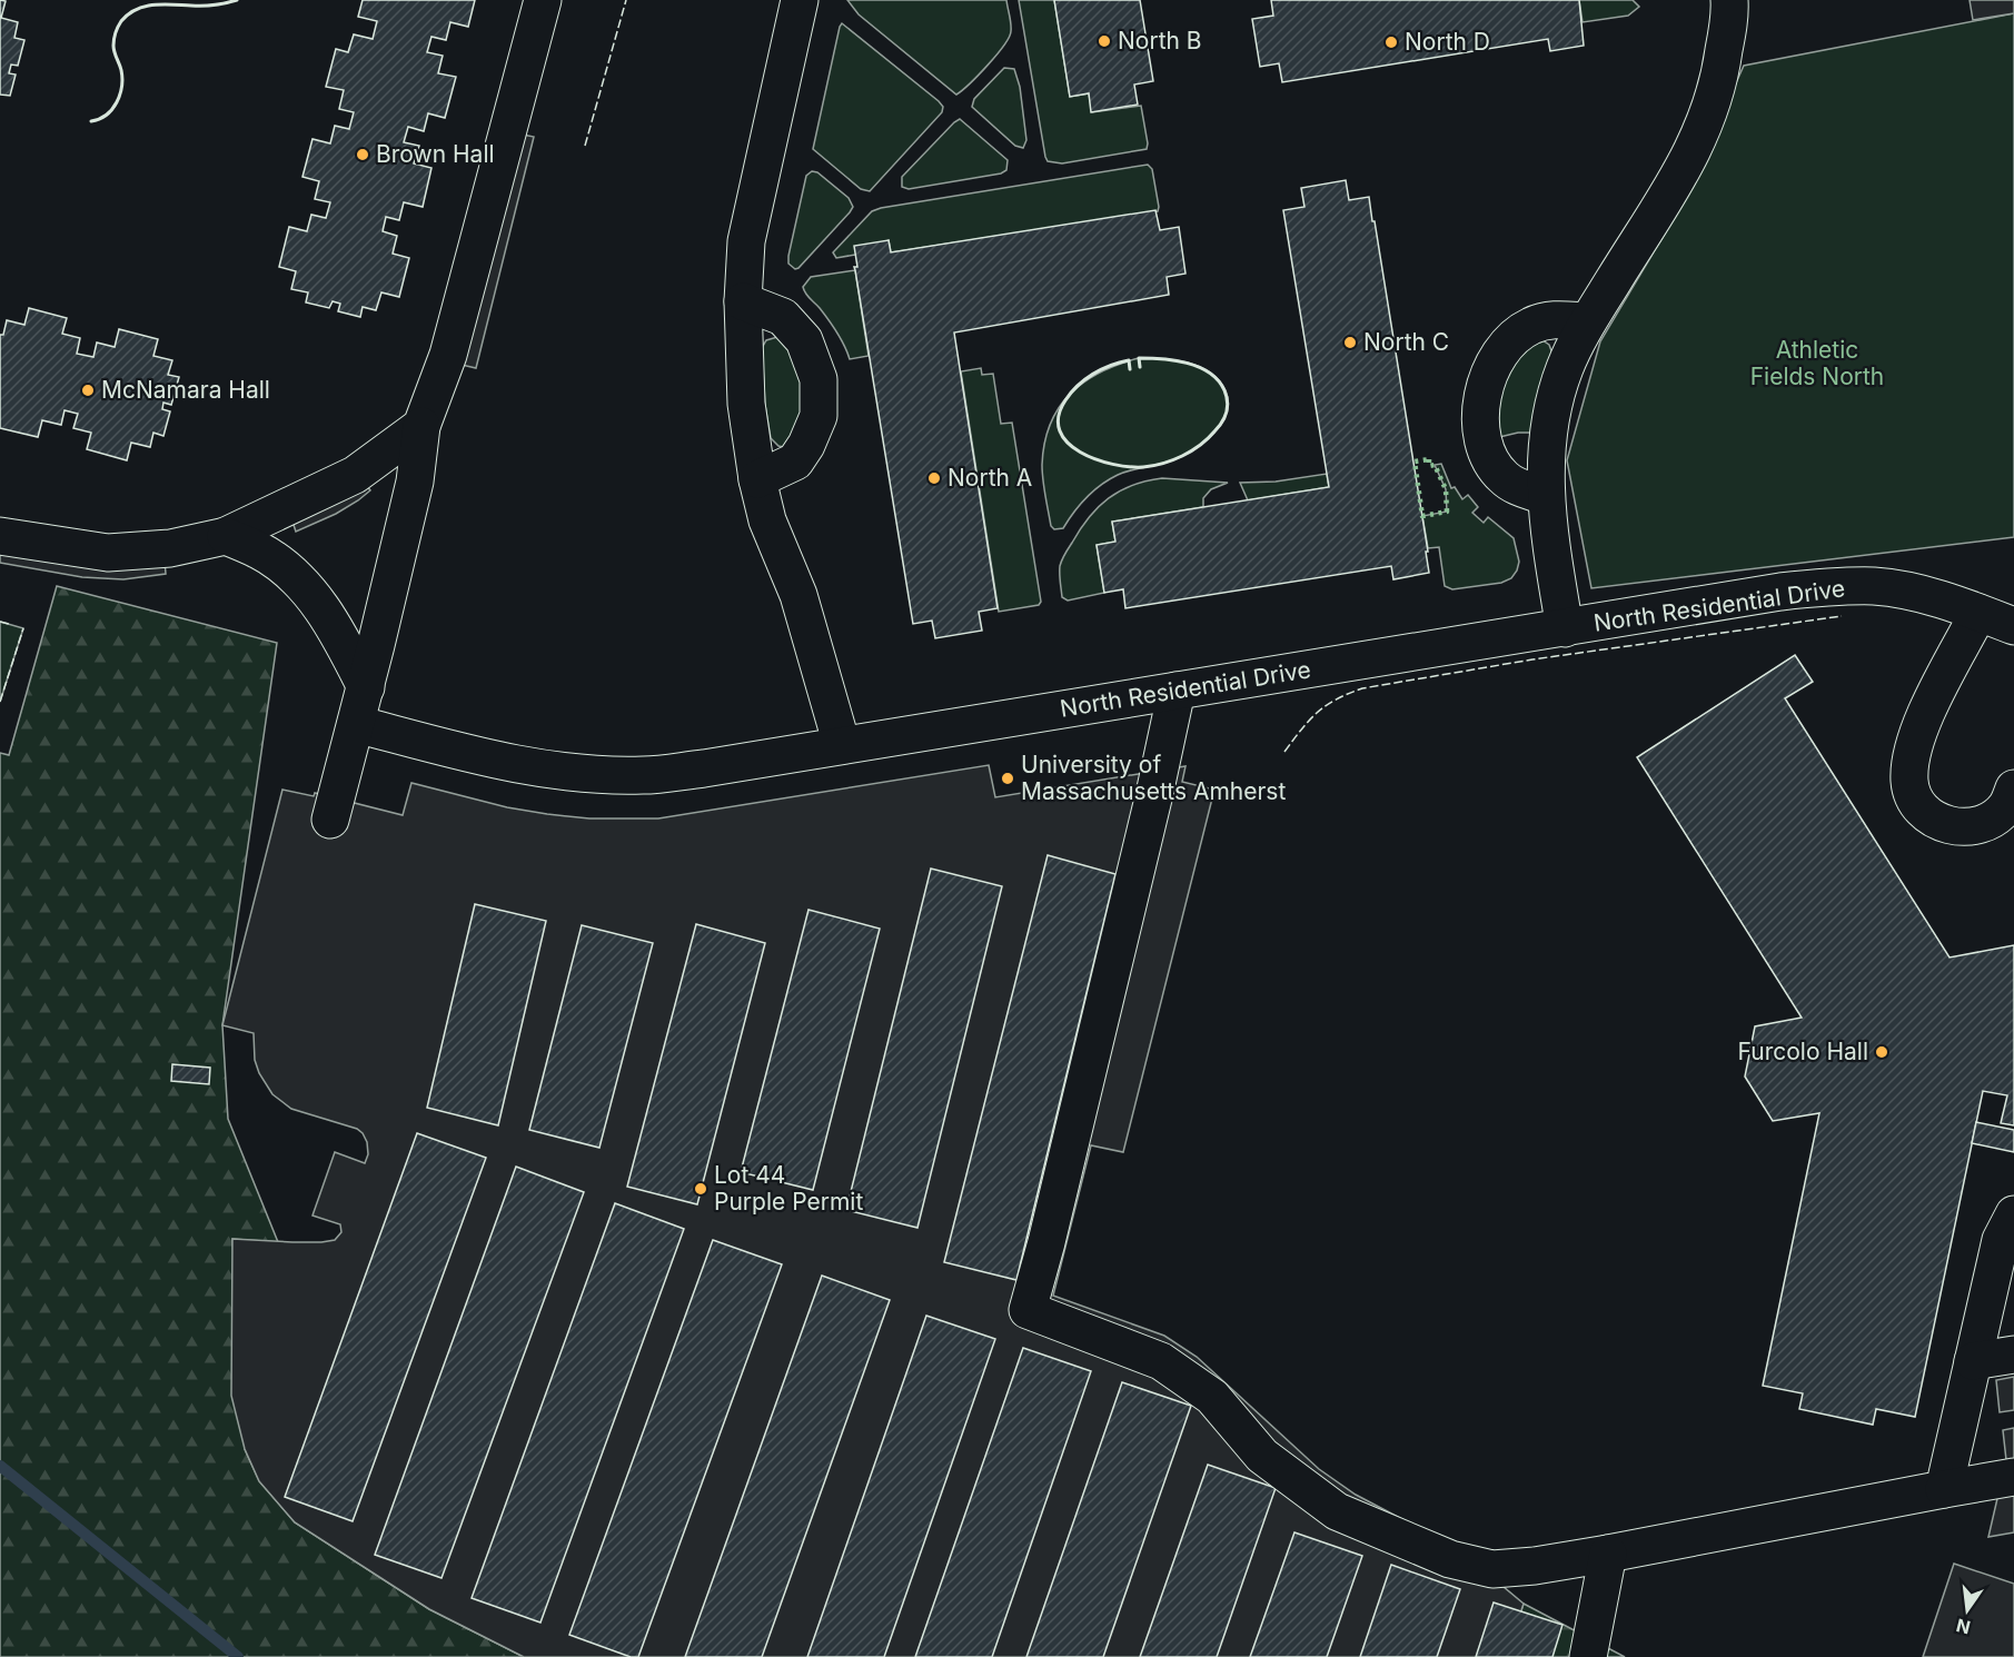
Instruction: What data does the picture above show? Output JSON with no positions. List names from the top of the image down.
{
  "streets": {
    "lane": ["North Residential Drive"]
  },
  "parks": ["Athletic Fields North"],
  "places": [
    "North B",
    "North D",
    "Brown Hall",
    "North C",
    "McNamara Hall",
    "North A",
    "University of Massachusetts Amherst",
    "Furcolo Hall",
    "Lot 44 Purple Permit"
  ],
  "north": "bottom"
}
